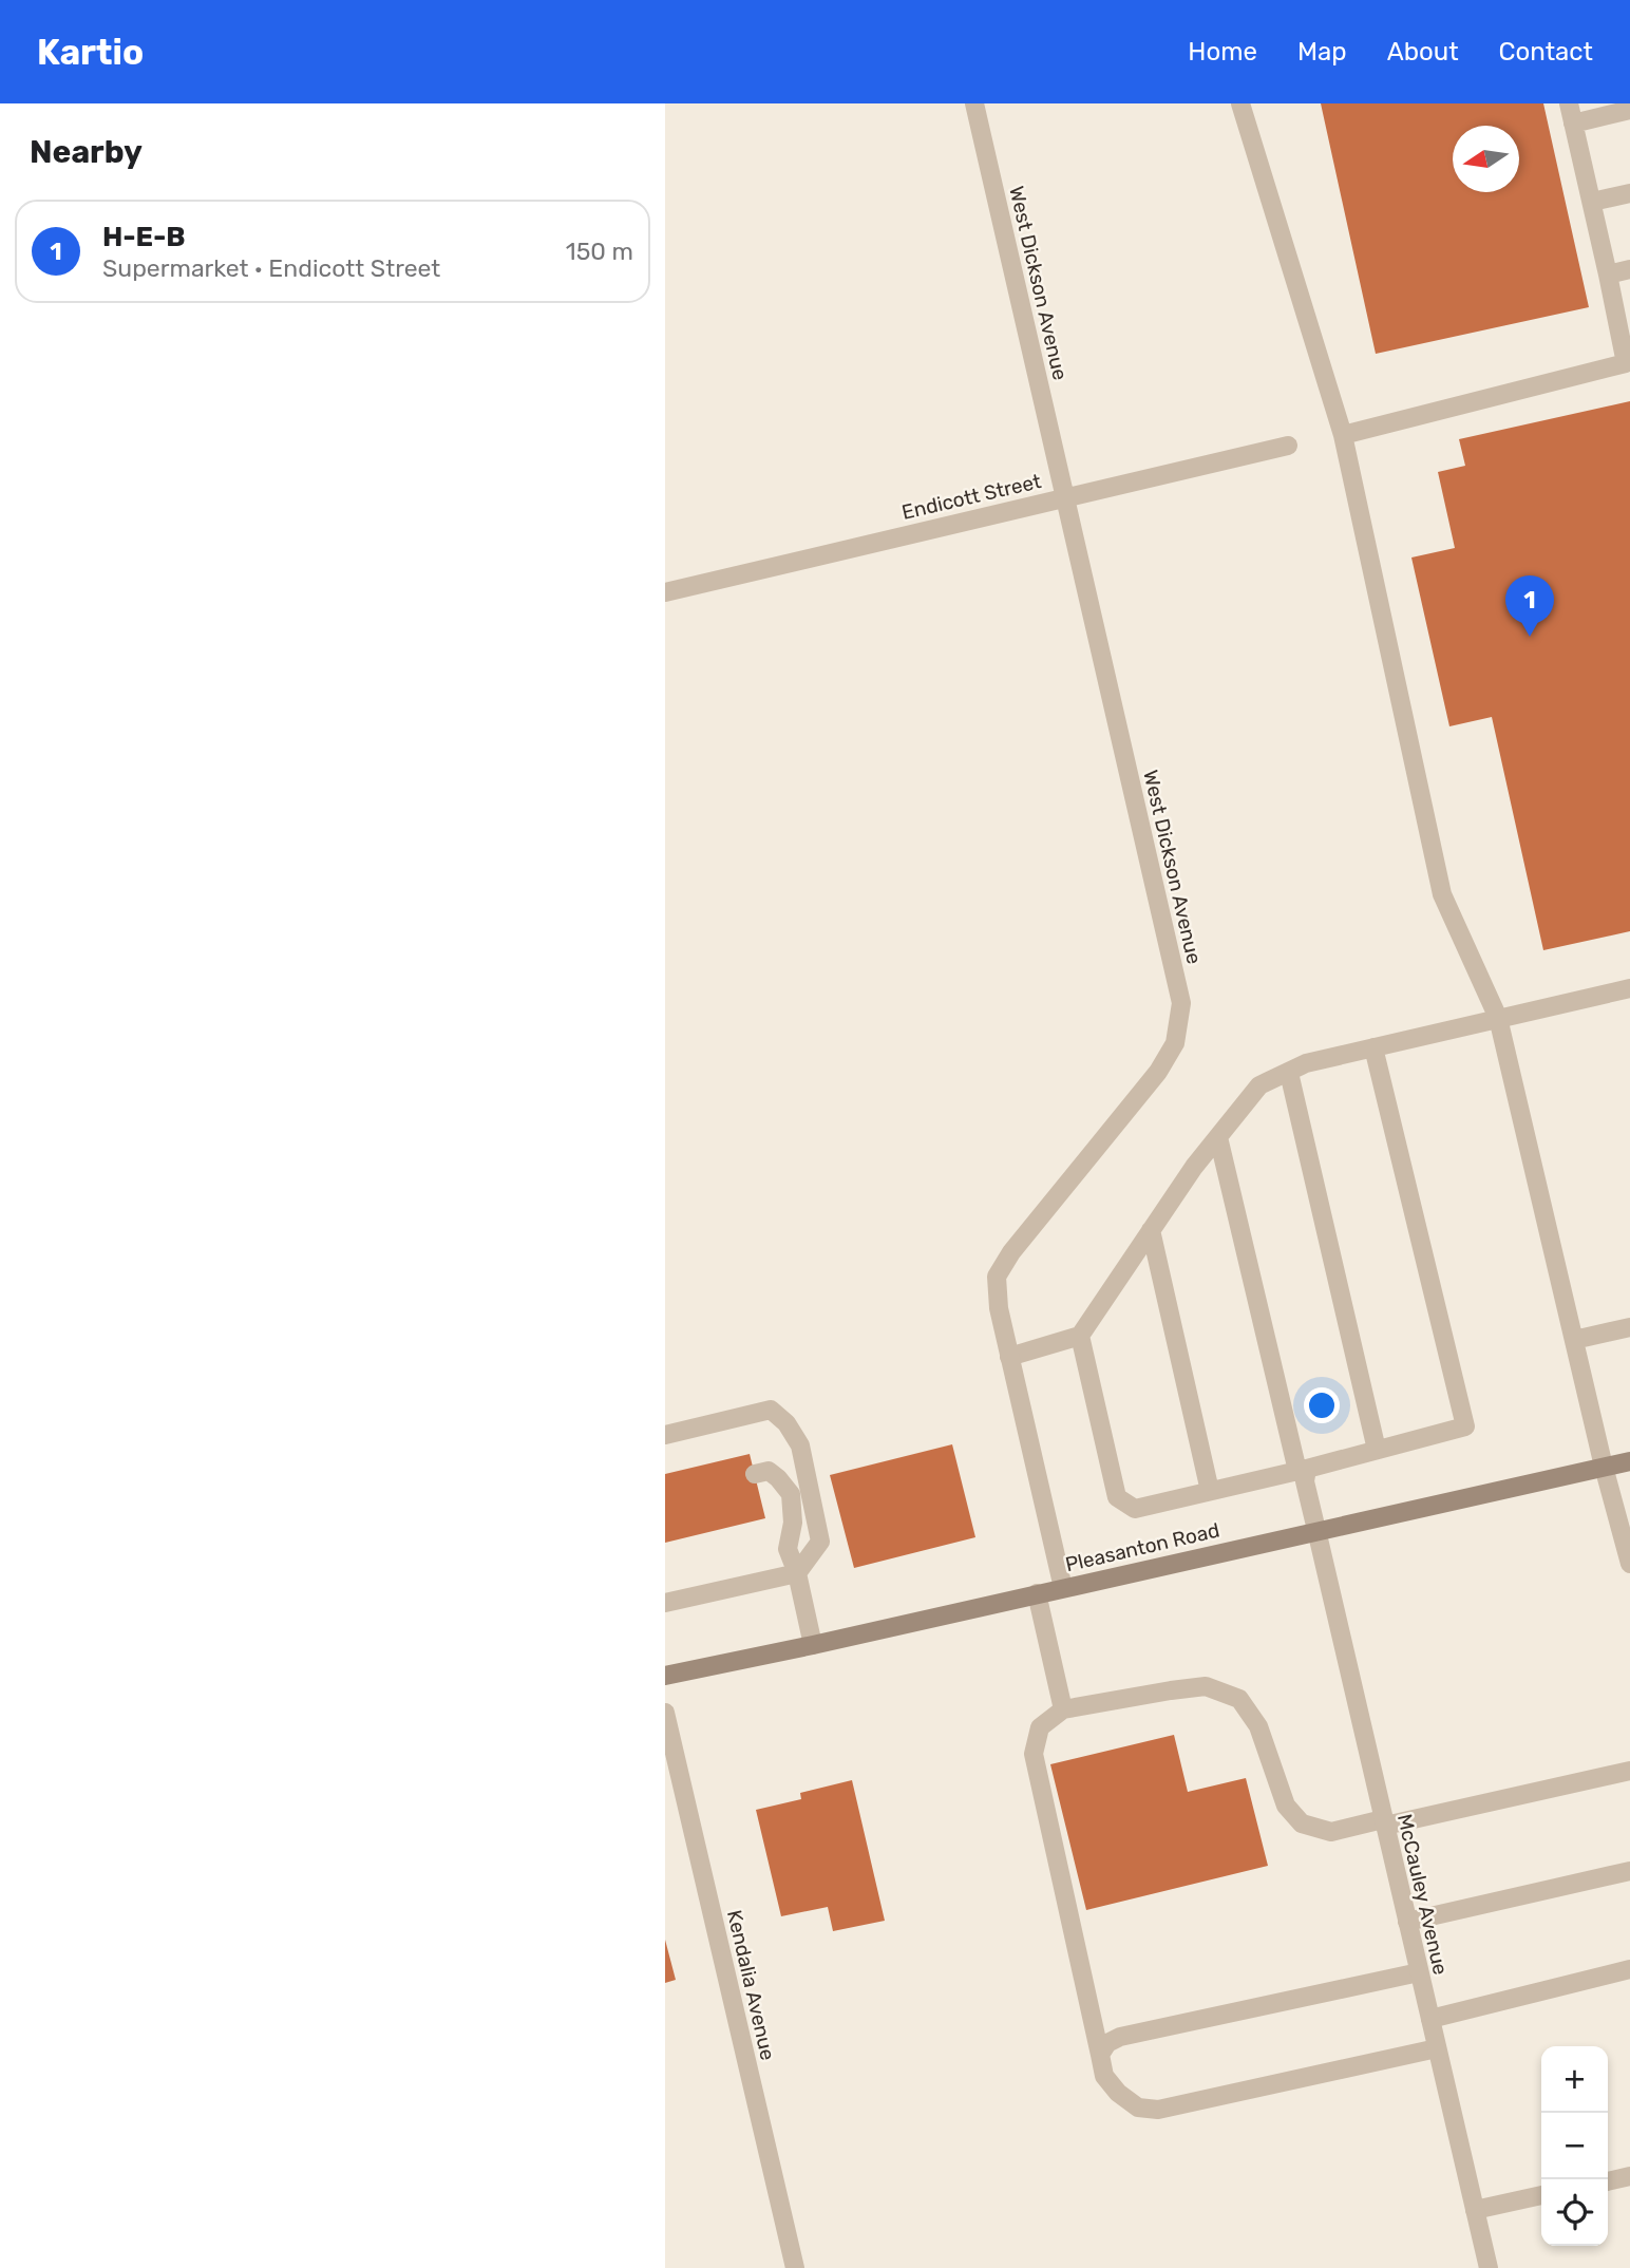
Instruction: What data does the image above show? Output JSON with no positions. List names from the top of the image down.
{
  "streets": {
    "main road": ["Pleasanton Road"],
    "street": [
      "West Dickson Avenue",
      "Endicott Street",
      "McCauley Avenue",
      "Kendalia Avenue"
    ]
  },
  "crossings": [
    ["West Dickson Avenue", "Endicott Street"],
    ["West Dickson Avenue", "Pleasanton Road"],
    ["Pleasanton Road", "McCauley Avenue"]
  ],
  "north": "left",
  "page": {
    "header": "Kartio",
    "nav": [
      "Home",
      "Map",
      "About",
      "Contact"
    ],
    "heading": "Nearby",
    "list": [
      {
        "mark": "1",
        "name": "H-E-B",
        "note": "Supermarket · Endicott Street",
        "value": "150 m"
      }
    ],
    "pins": "1",
    "map_buttons": ["+", "−"]
  }
}
